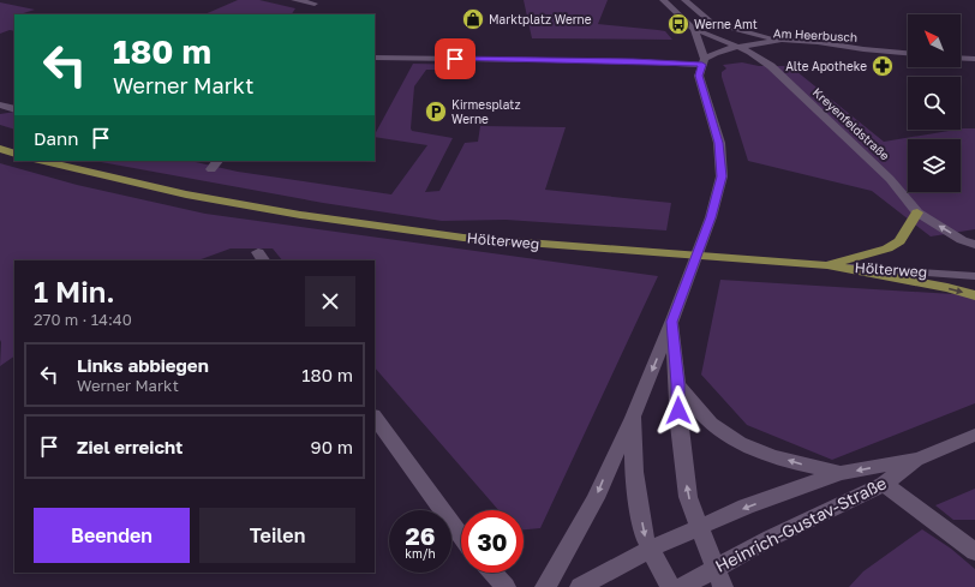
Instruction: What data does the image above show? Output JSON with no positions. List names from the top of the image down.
{
  "streets": {
    "main road": ["Hölterweg"],
    "street": ["Am Heerbusch", "Kreyenfeldstraße", "Heinrich-Gustav-Straße"]
  },
  "crossings": [
    ["Am Heerbusch", "Kreyenfeldstraße"]
  ],
  "places": {
    "shop": ["Marktplatz Werne"],
    "bus stop": ["Werne Amt"],
    "pharmacy": ["Alte Apotheke"],
    "parking": ["Kirmesplatz Werne"]
  },
  "north": "top left",
  "page": {
    "turn": ["180 m", "Werner Markt"],
    "then": "Dann",
    "heading": ["1 Min.", "270 m · 14:40"],
    "list": [
      {
        "name": "Links abbiegen",
        "note": "Werner Markt",
        "value": "180 m"
      },
      {
        "name": "Ziel erreicht",
        "value": "90 m"
      }
    ],
    "buttons": ["Beenden", "Teilen"],
    "speed": "26 km/h",
    "limit": "30"
  }
}
